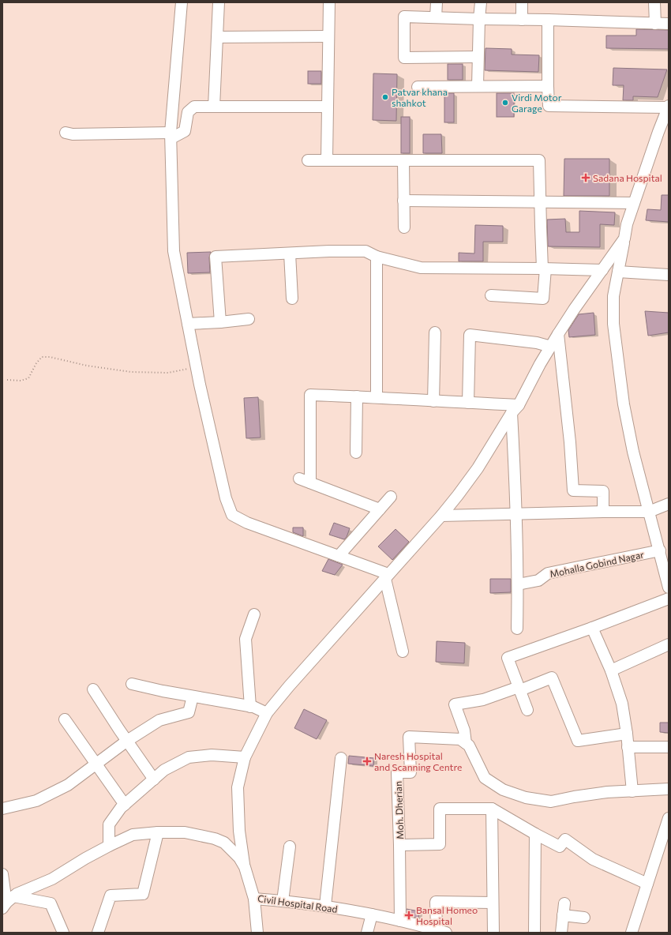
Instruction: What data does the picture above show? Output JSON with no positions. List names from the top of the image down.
{
  "streets": {
    "street": ["Mohalla Gobind Nagar", "Moh. Dherian", "Civil Hospital Road"]
  },
  "crossings": [
    ["Moh. Dherian", "Civil Hospital Road"]
  ],
  "places": {
    "other": ["Patvar khana shahkot", "Virdi Motor Garage"],
    "health": ["Sadana Hospital", "Naresh Hospital and Scanning Centre", "Bansal Homeo Hospital"]
  }
}
